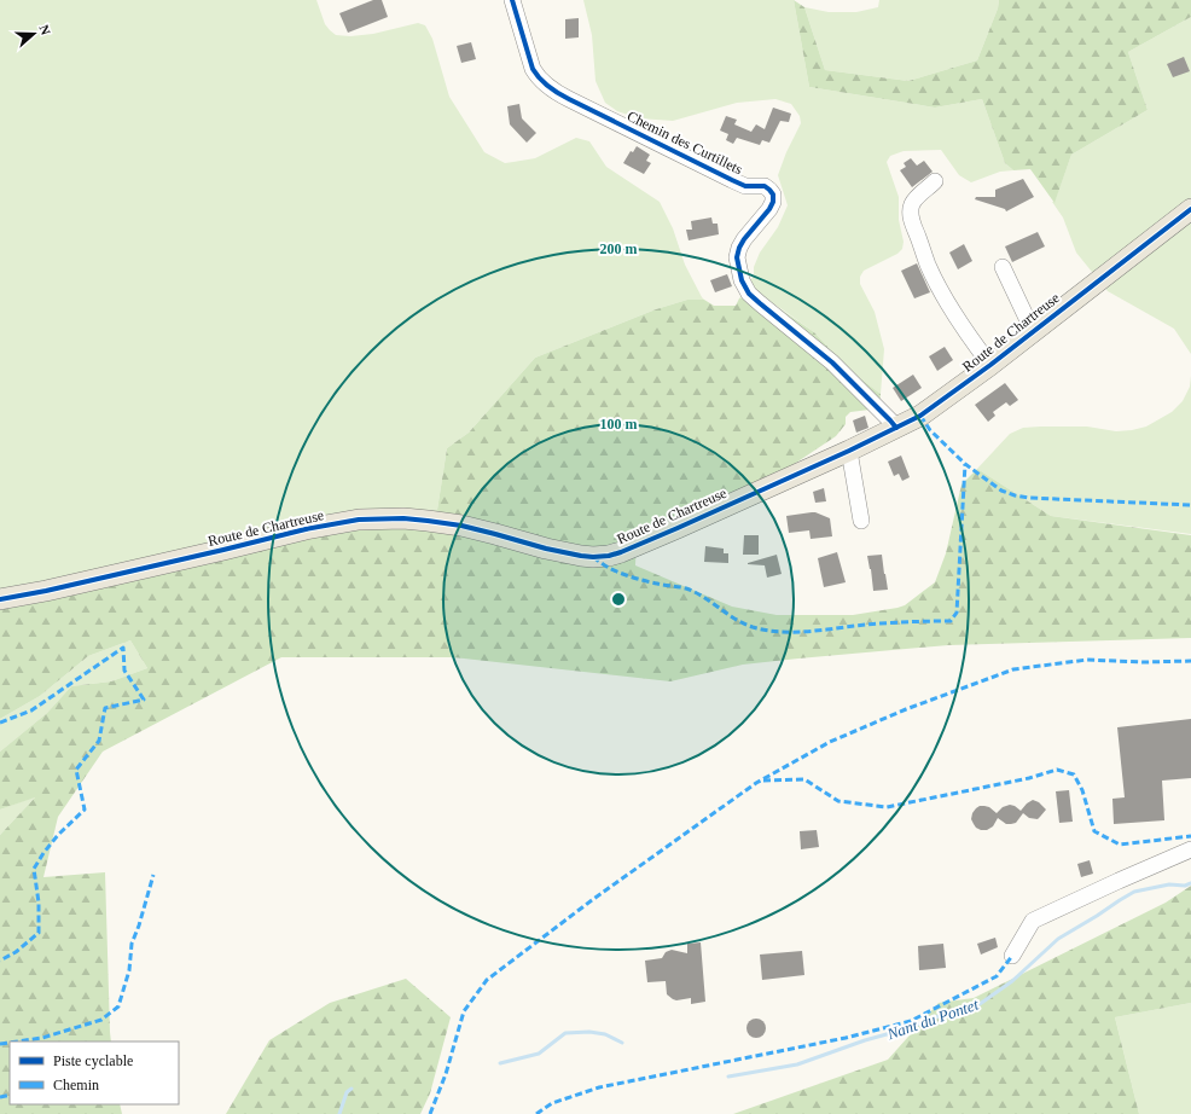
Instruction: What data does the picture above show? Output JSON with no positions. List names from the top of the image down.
{
  "streets": {
    "main road": ["Route de Chartreuse"],
    "street": ["Chemin des Curtillets"]
  },
  "crossings": [
    ["Chemin des Curtillets", "Route de Chartreuse"]
  ],
  "water": ["Nant du Pontet"],
  "legend": ["Piste cyclable", "Chemin"],
  "north": "right",
  "rings": ["200 m", "100 m"]
}
